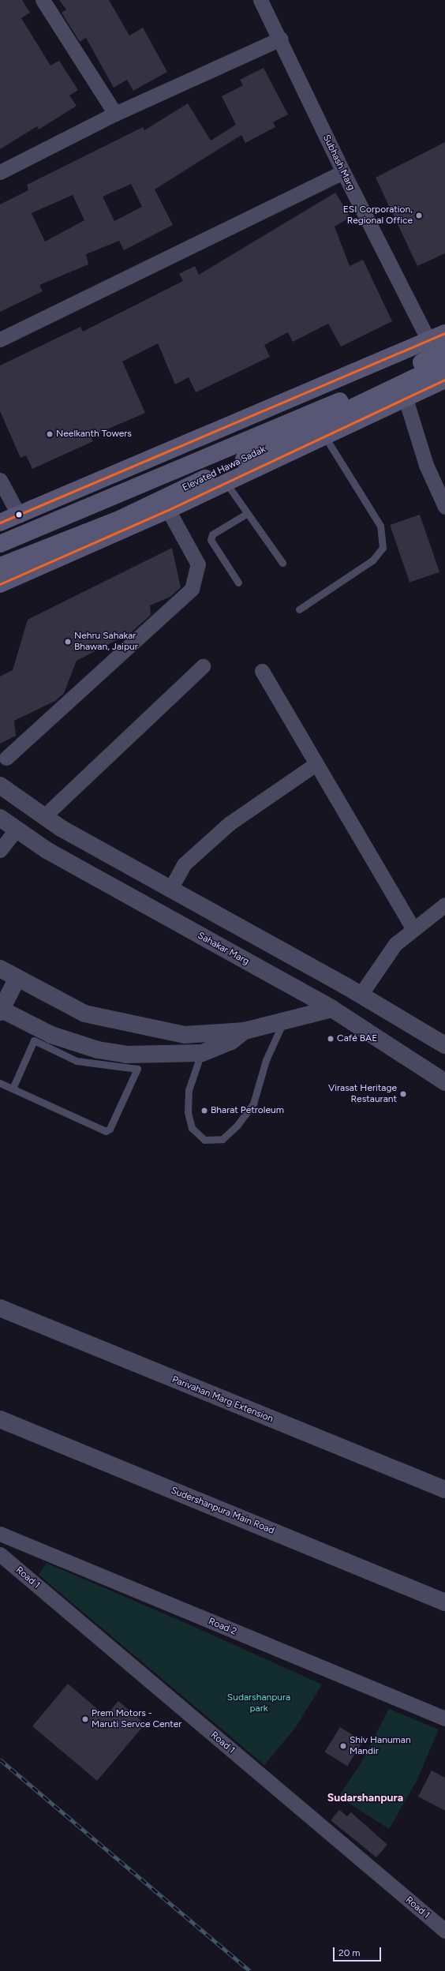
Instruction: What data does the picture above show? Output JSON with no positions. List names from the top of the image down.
{
  "streets": {
    "main road": ["Elevated Hawa Sadak"],
    "street": [
      "Subhash Marg",
      "Sahakar Marg",
      "Parivahan Marg Extension",
      "Sudershanpura Main Road",
      "Road 1",
      "Road 2"
    ]
  },
  "districts": ["Sudarshanpura"],
  "parks": ["Sudarshanpura park"],
  "places": [
    "ESI Corporation, Regional Office",
    "Neelkanth Towers",
    "Nehru Sahakar Bhawan, Jaipur",
    "Café BAE",
    "Virasat Heritage Restaurant",
    "Bharat Petroleum",
    "Prem Motors - Maruti Servce Center",
    "Shiv Hanuman Mandir"
  ],
  "scale_bar": "20 m"
}
